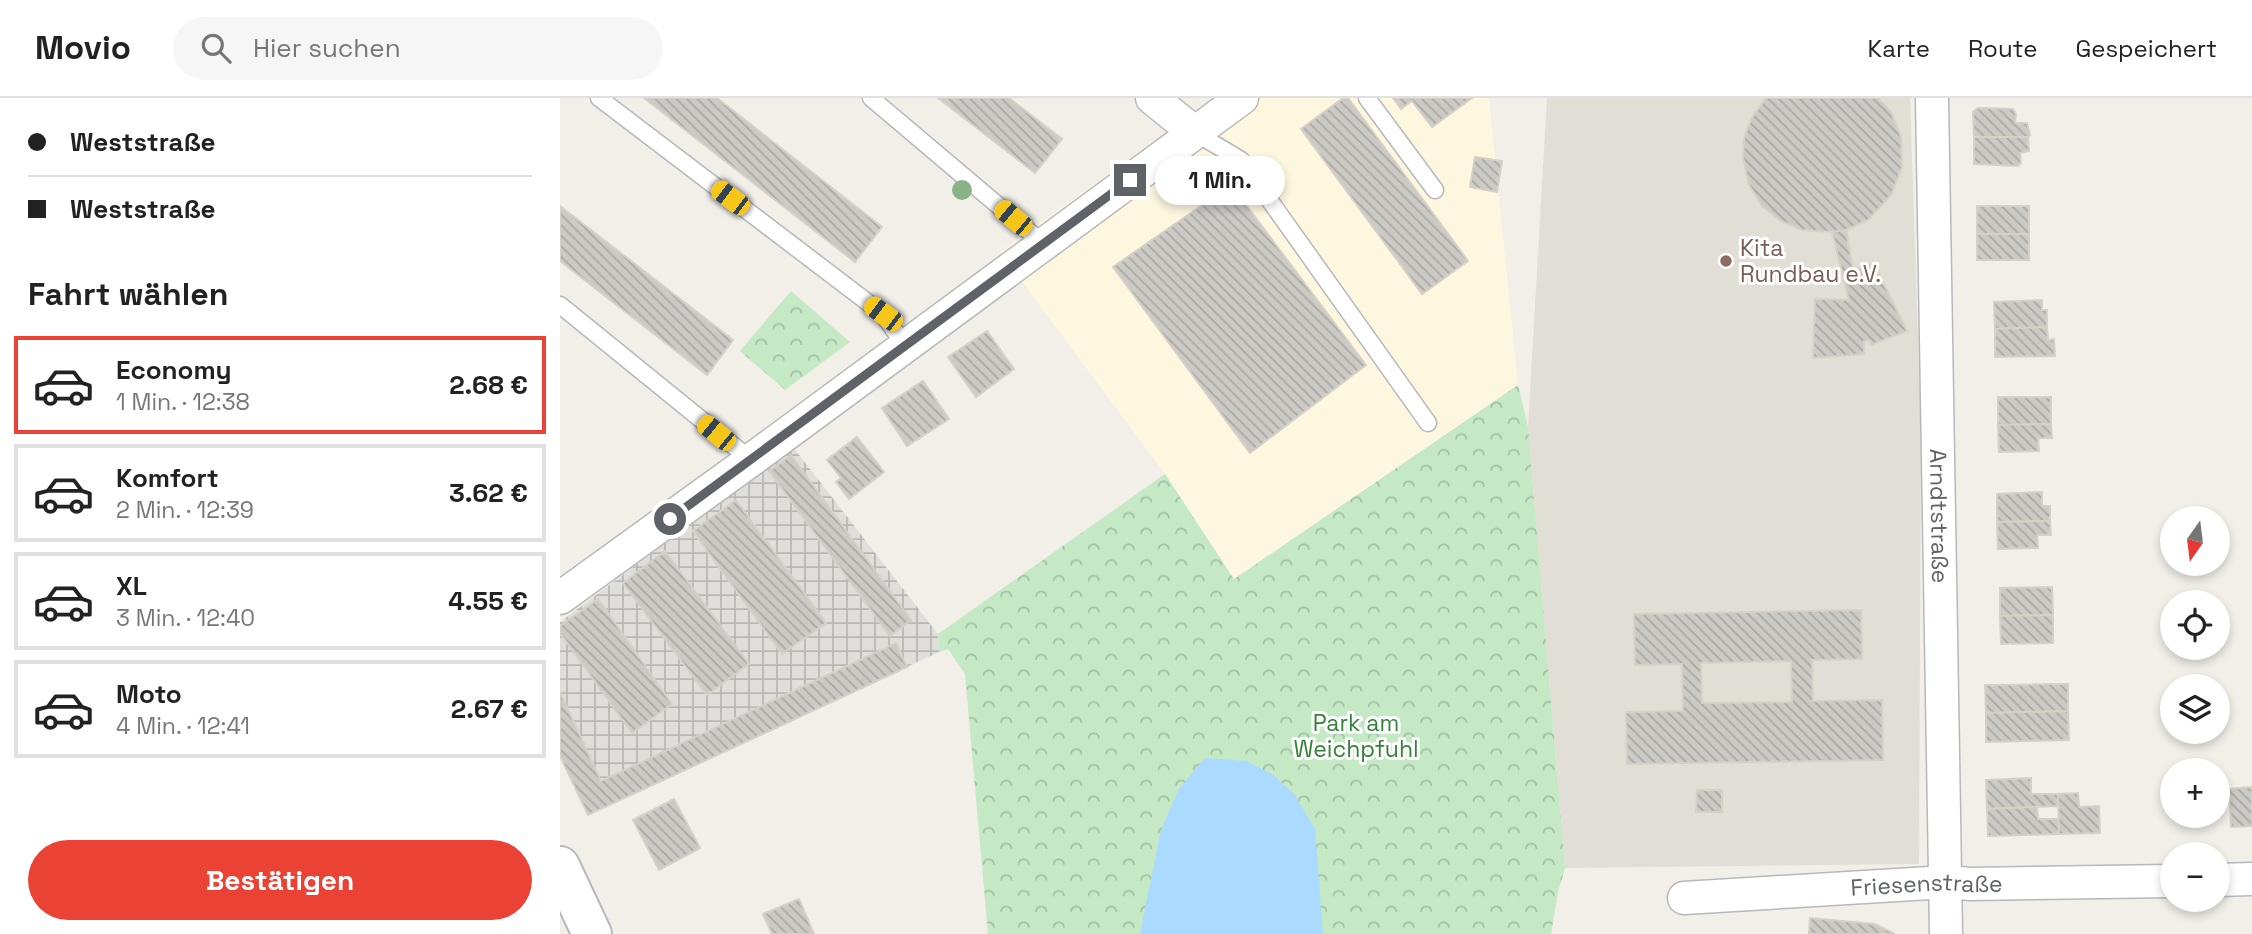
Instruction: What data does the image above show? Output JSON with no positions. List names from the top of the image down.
{
  "streets": {
    "street": ["Arndtstraße", "Friesenstraße"]
  },
  "crossings": [
    ["Arndtstraße", "Friesenstraße"]
  ],
  "parks": ["Park am Weichpfuhl"],
  "places": ["Kita Rundbau e.V."],
  "north": "bottom",
  "page": {
    "header": "Movio",
    "search": "Hier suchen",
    "nav": ["Karte", "Route", "Gespeichert"],
    "banner": ["Weststraße", "Weststraße"],
    "bubble": "1 Min.",
    "heading": "Fahrt wählen",
    "list": [
      {
        "name": "Economy",
        "note": "1 Min. · 12:38",
        "value": "2.68 €"
      },
      {
        "name": "Komfort",
        "note": "2 Min. · 12:39",
        "value": "3.62 €"
      },
      {
        "name": "XL",
        "note": "3 Min. · 12:40",
        "value": "4.55 €"
      },
      {
        "name": "Moto",
        "note": "4 Min. · 12:41",
        "value": "2.67 €"
      }
    ],
    "map_buttons": ["+", "−"],
    "buttons": "Bestätigen"
  }
}
